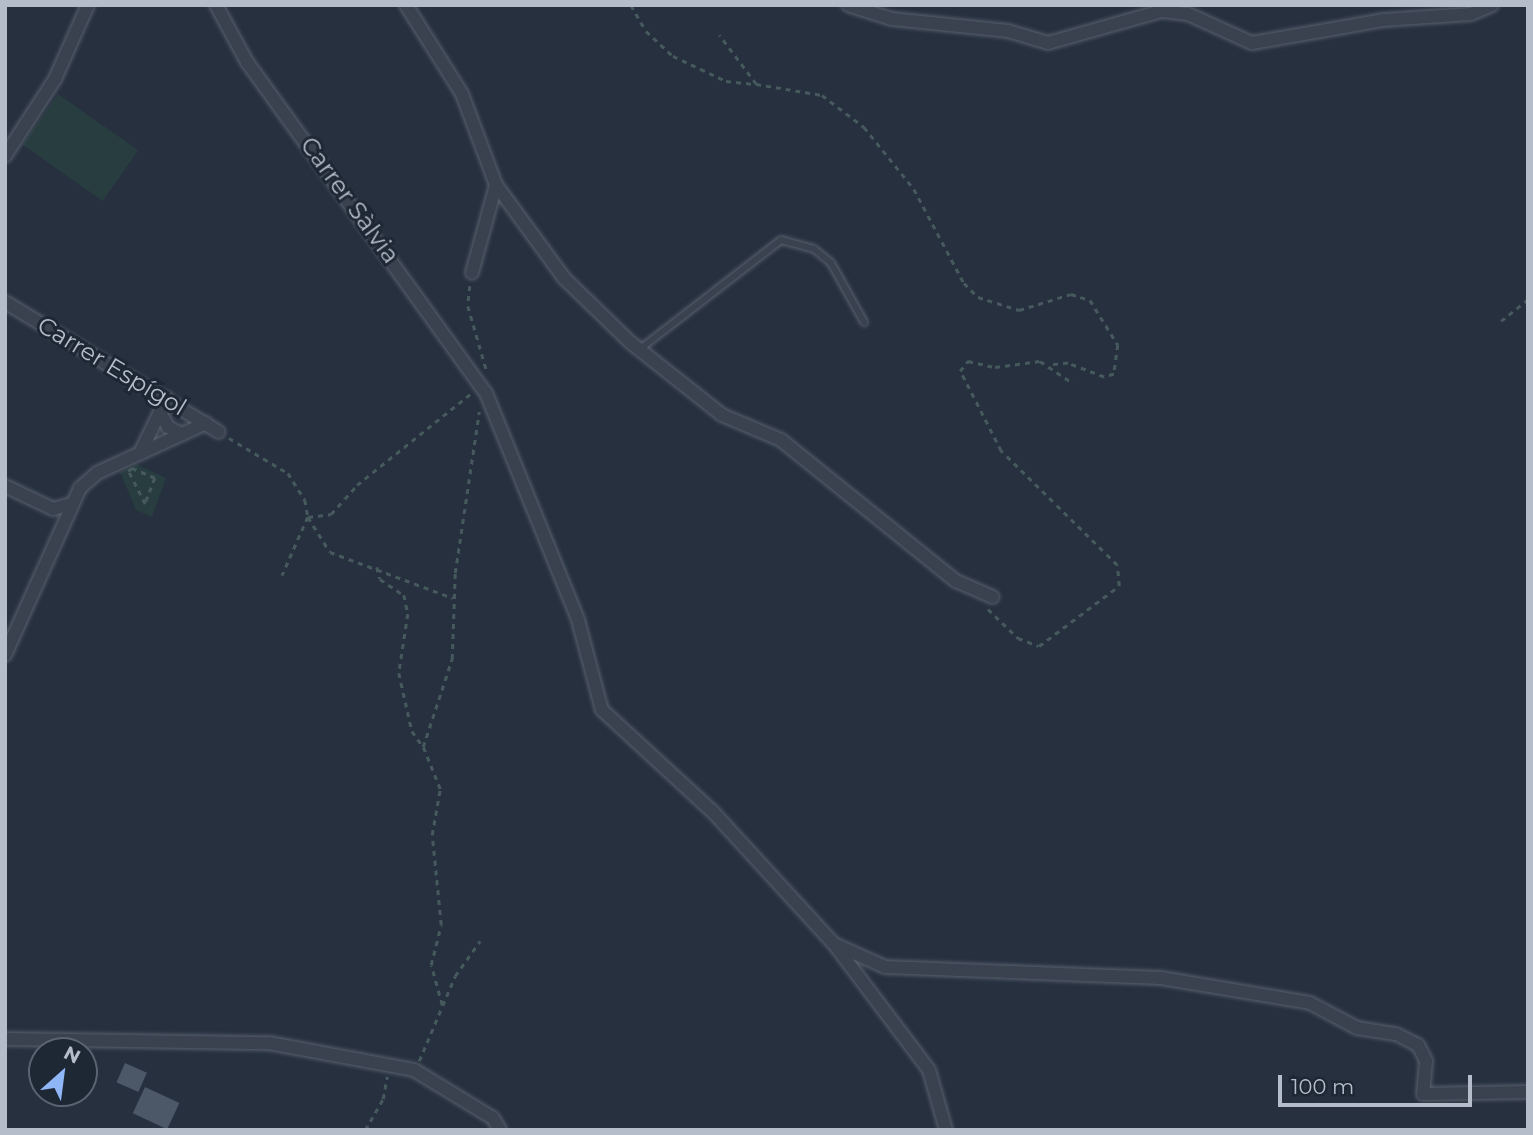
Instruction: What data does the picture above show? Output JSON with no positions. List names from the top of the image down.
{
  "streets": {
    "street": ["Carrer Sàlvia", "Carrer Espígol"]
  },
  "scale_bar": "100 m",
  "north": "top right"
}
